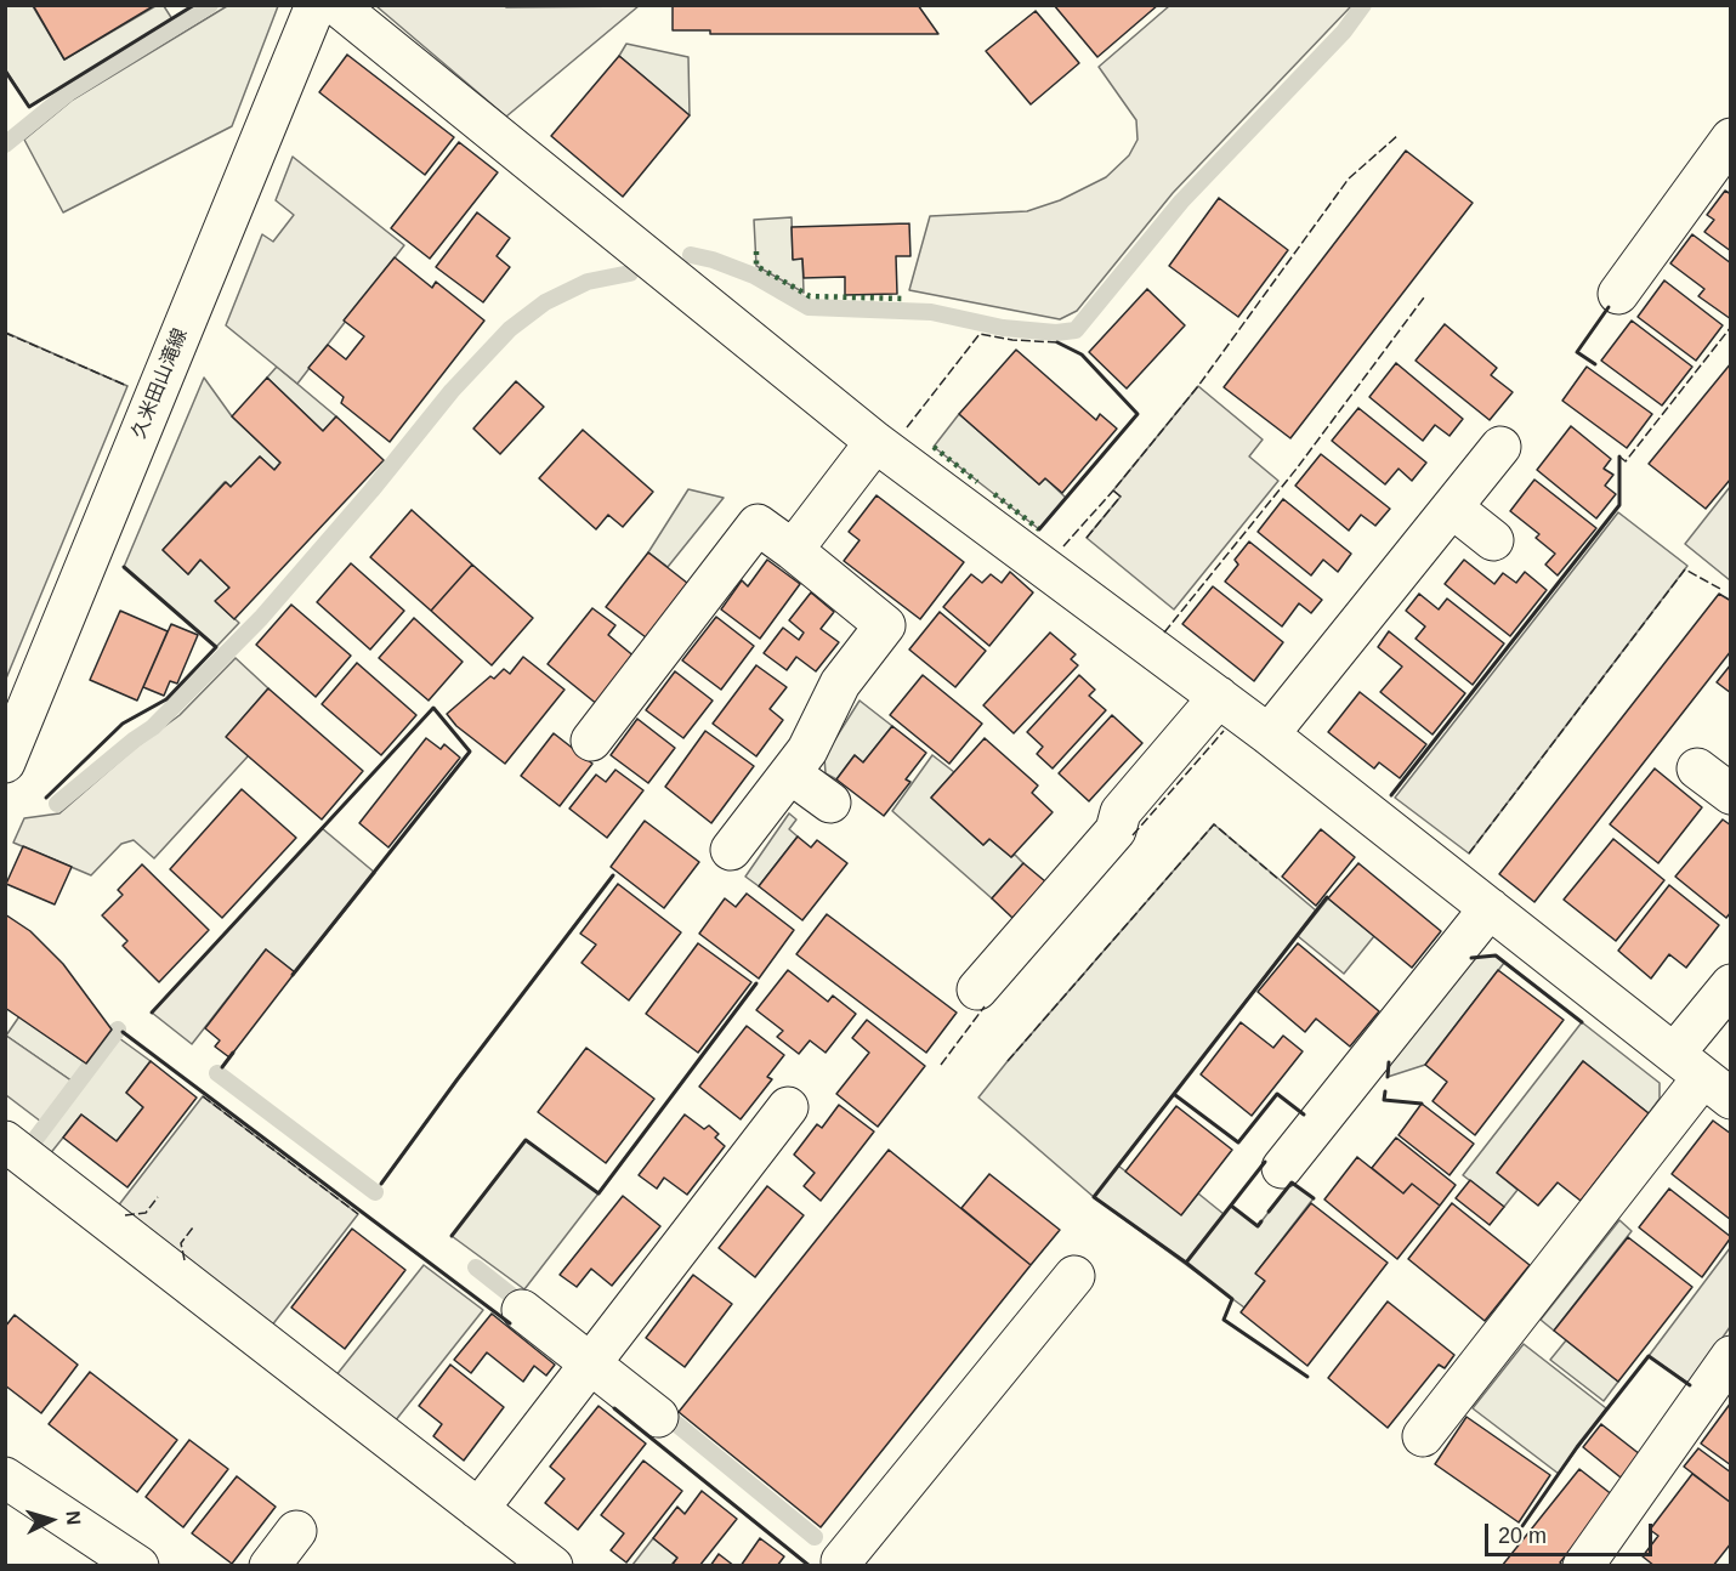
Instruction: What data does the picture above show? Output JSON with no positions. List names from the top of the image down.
{
  "streets": {
    "street": ["久米田山滝線"]
  },
  "scale_bar": "20 m",
  "north": "right"
}
